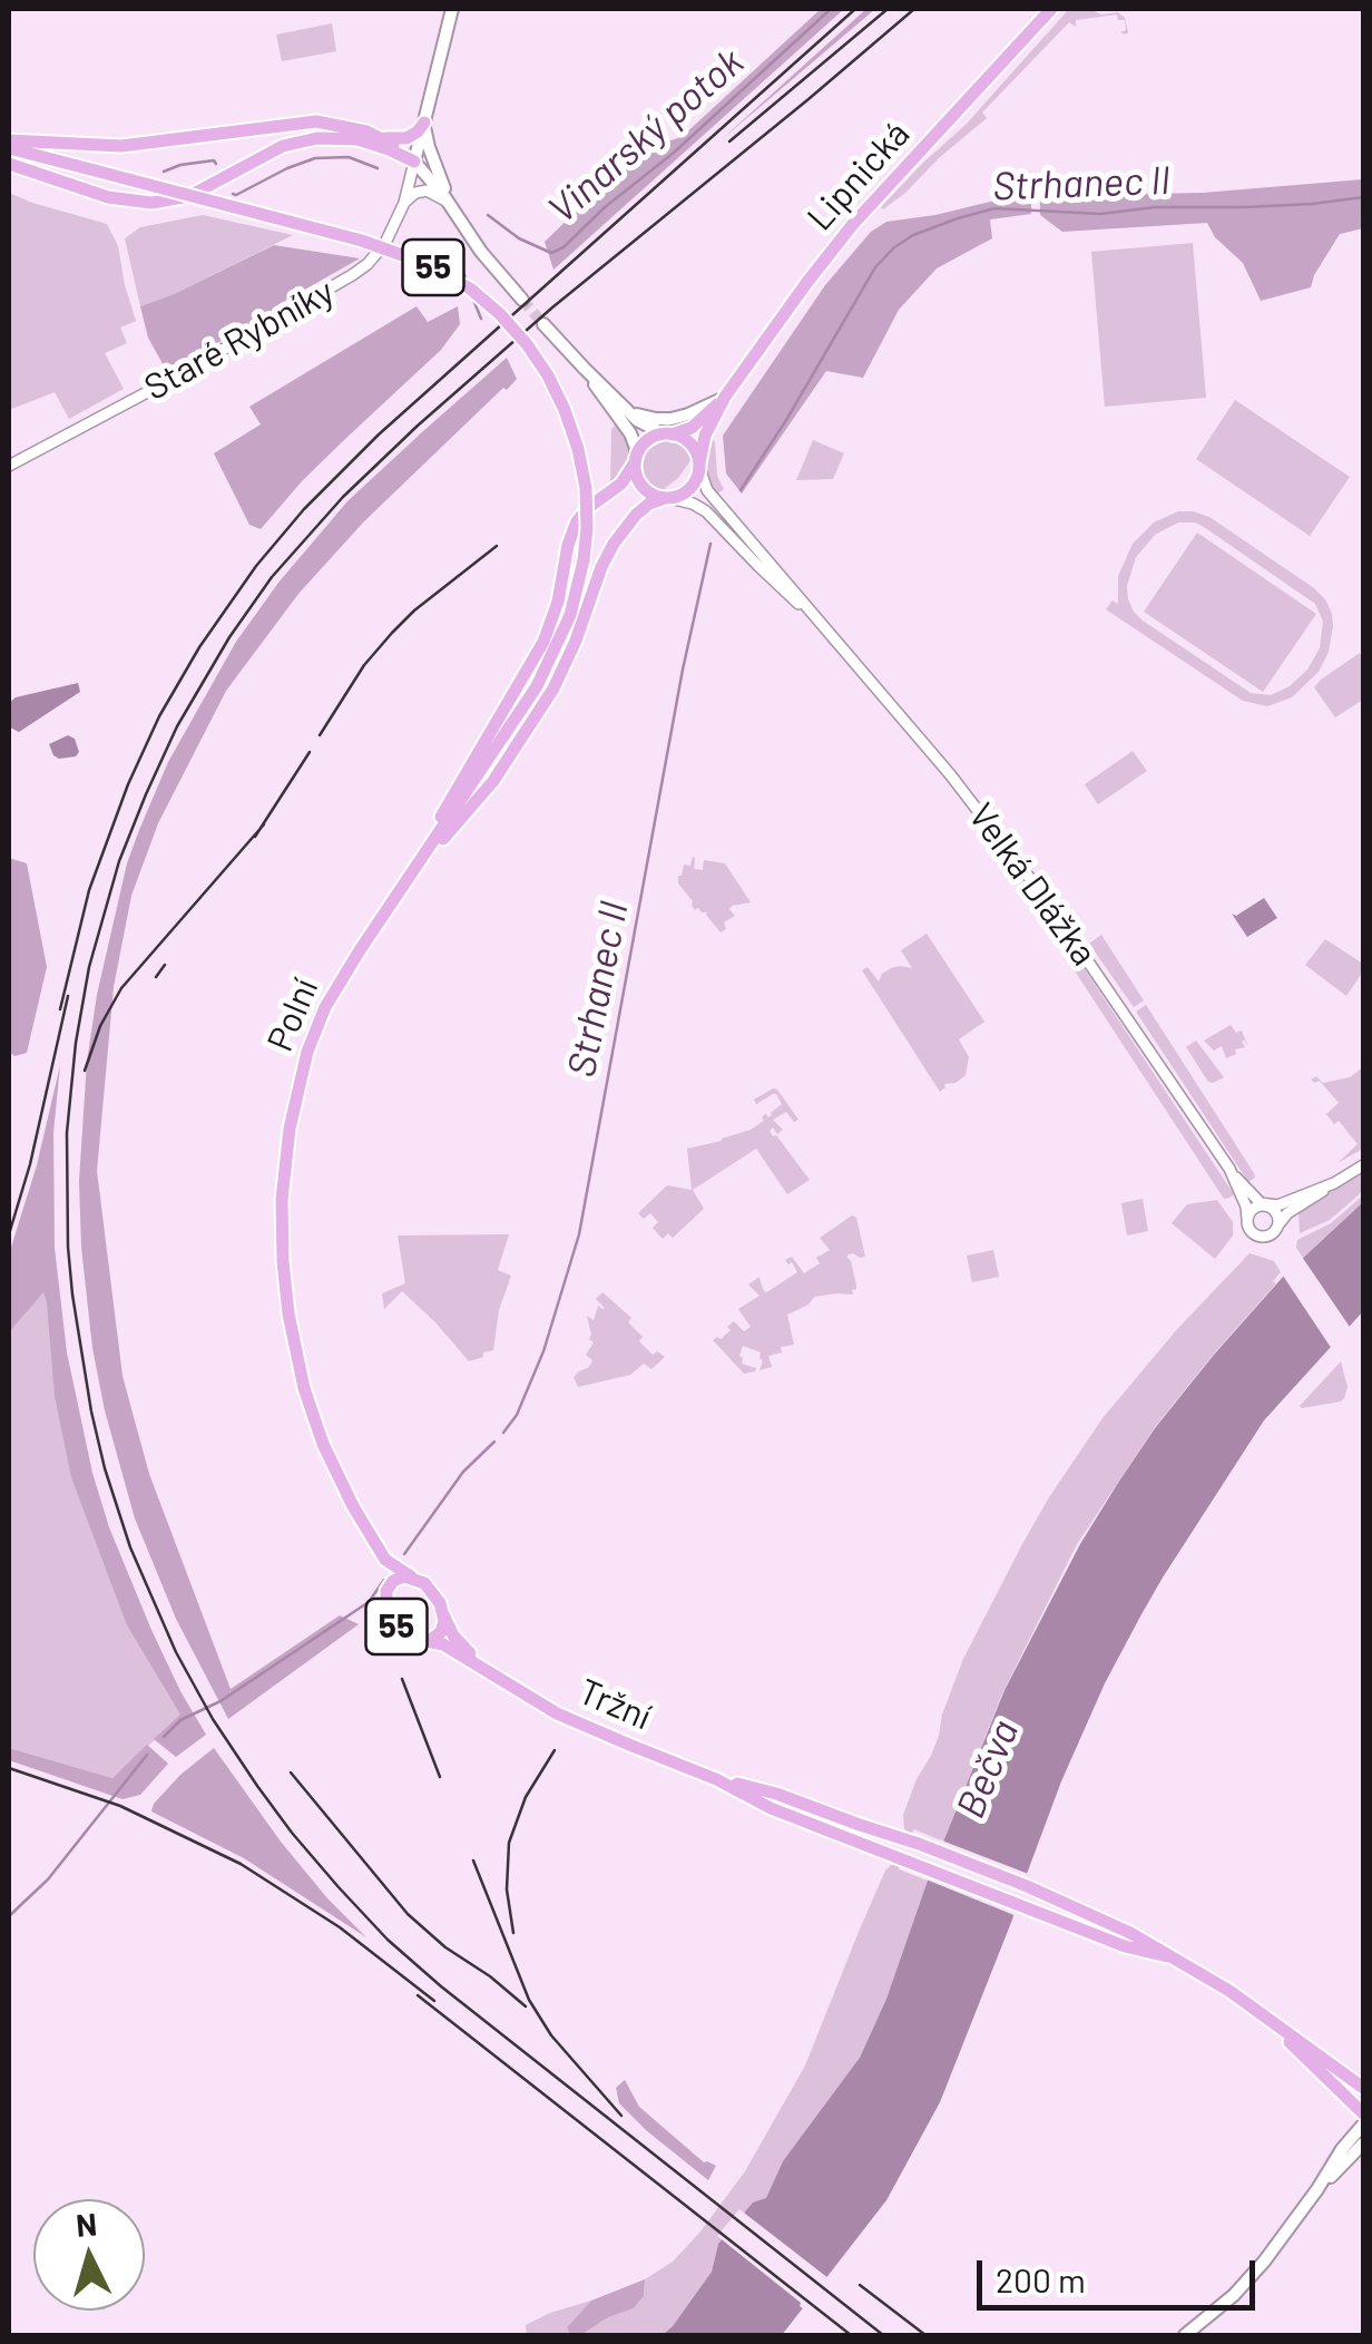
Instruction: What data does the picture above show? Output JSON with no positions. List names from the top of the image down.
{
  "streets": {
    "main road": [
      "Lipnická",
      "55",
      "Polní",
      "Tržní"
    ],
    "street": ["Staré Rybníky", "Velká Dlážka"]
  },
  "crossings": [
    ["Lipnická", "Velká Dlážka"],
    ["55", "Staré Rybníky"],
    ["55", "Polní"],
    ["55", "Tržní"],
    ["Polní", "Tržní"]
  ],
  "water": ["Vinarský potok", "Strhanec II", "Bečva"],
  "scale_bar": "200 m",
  "north": "top"
}
